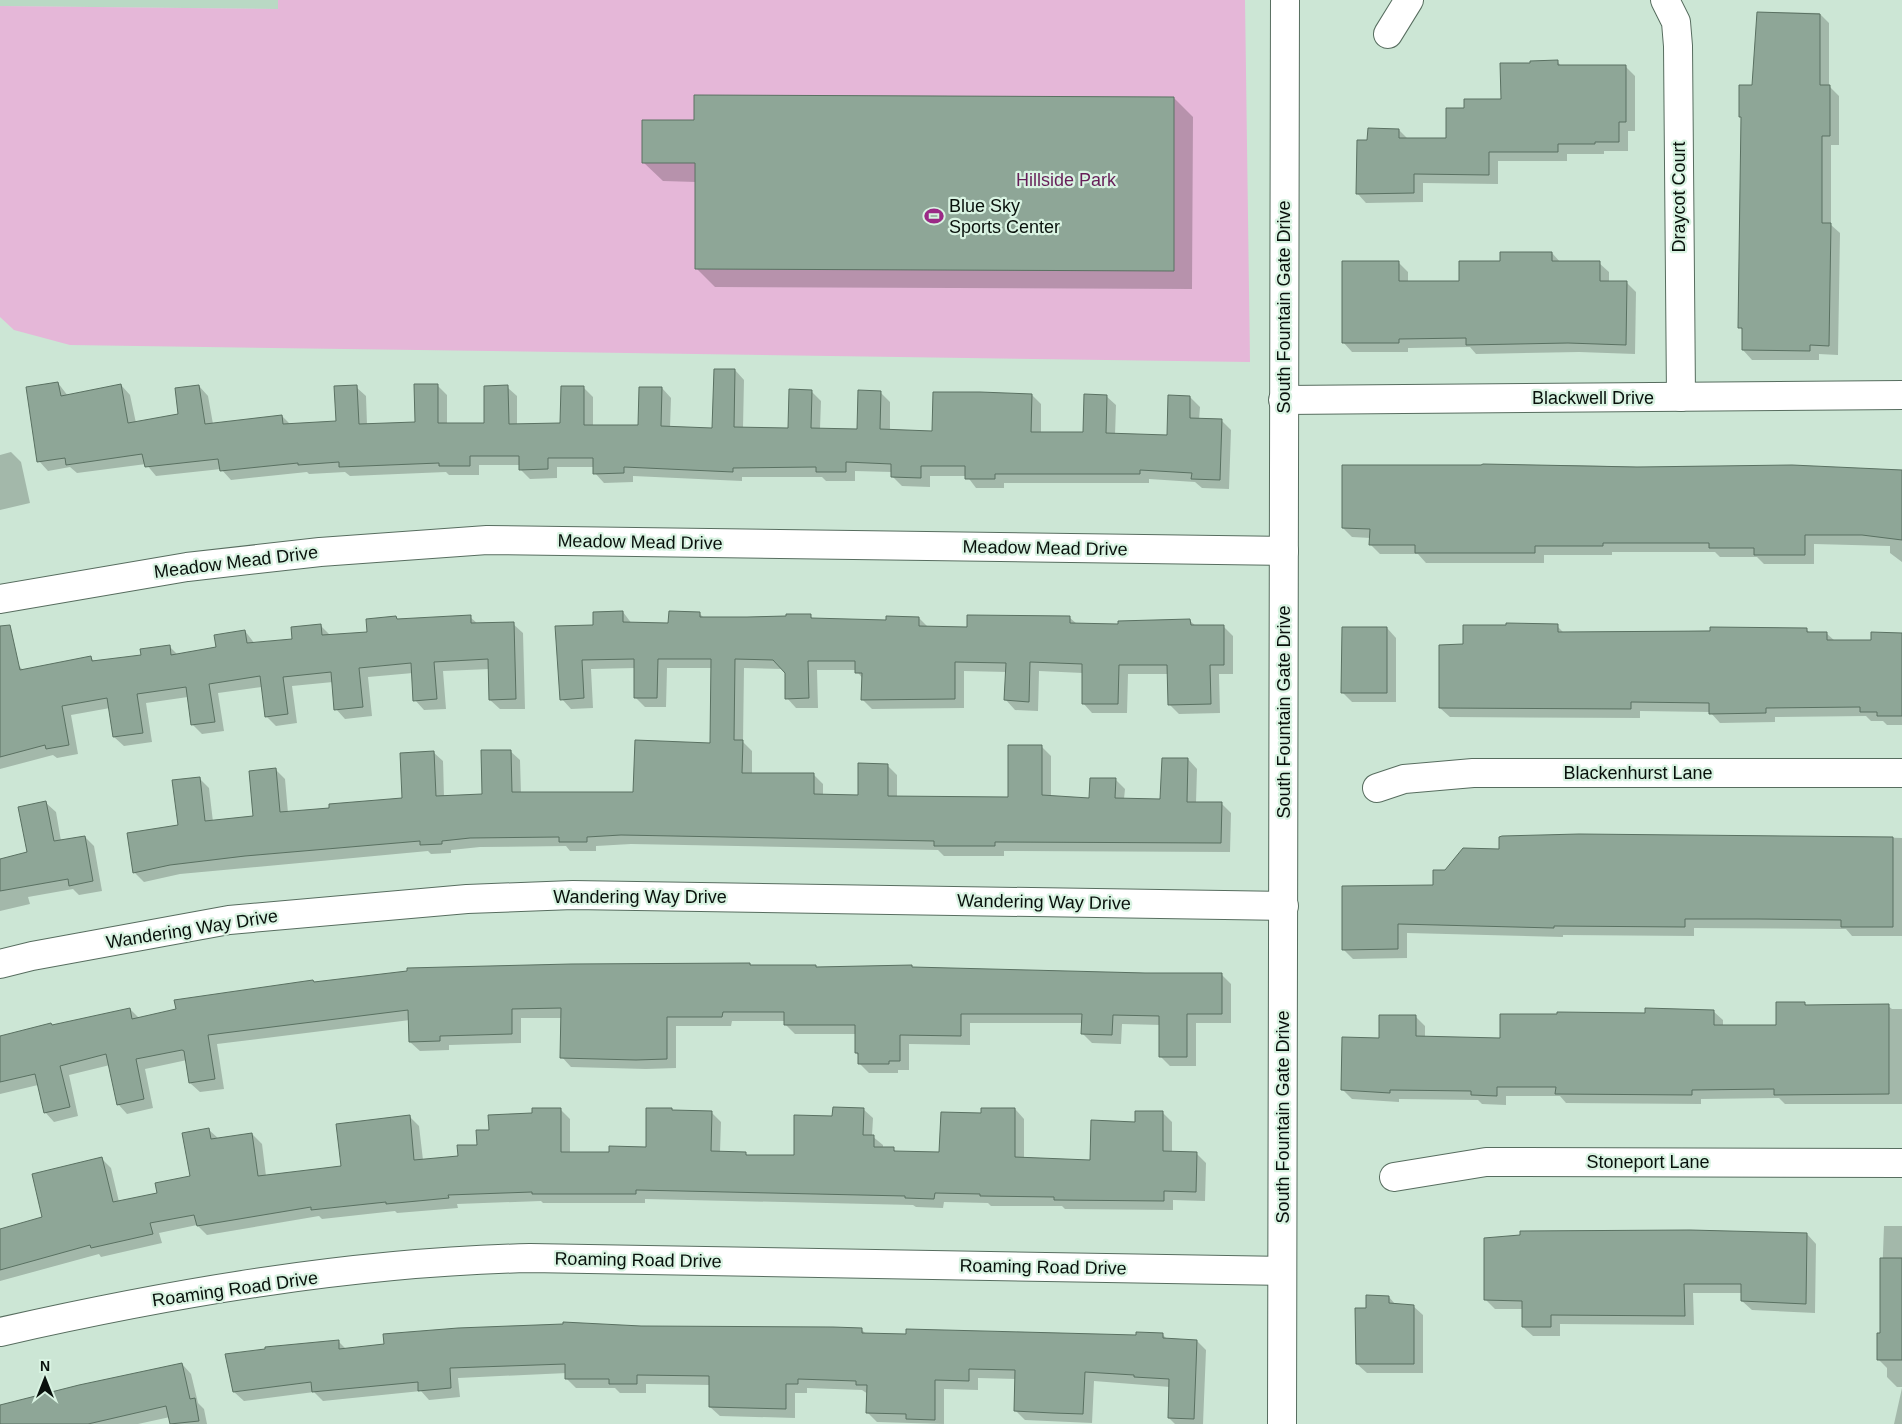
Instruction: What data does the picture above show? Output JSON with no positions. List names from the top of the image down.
{
  "streets": {
    "street": [
      "Draycot Court",
      "South Fountain Gate Drive",
      "Blackwell Drive",
      "Meadow Mead Drive",
      "Blackenhurst Lane",
      "Wandering Way Drive",
      "Stoneport Lane",
      "Roaming Road Drive"
    ]
  },
  "crossings": [
    ["Draycot Court", "Blackwell Drive"],
    ["South Fountain Gate Drive", "Blackwell Drive"],
    ["South Fountain Gate Drive", "Meadow Mead Drive"],
    ["South Fountain Gate Drive", "Wandering Way Drive"],
    ["South Fountain Gate Drive", "Roaming Road Drive"]
  ],
  "parks": ["Hillside Park"],
  "places": {
    "sports": ["Blue Sky Sports Center"]
  },
  "north": "top"
}
